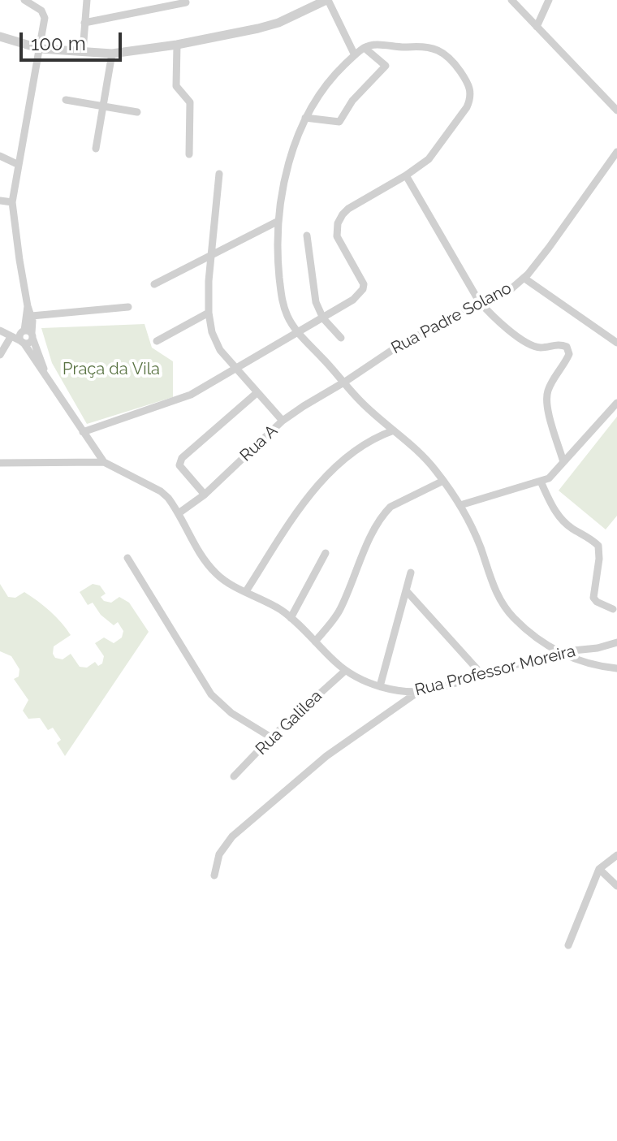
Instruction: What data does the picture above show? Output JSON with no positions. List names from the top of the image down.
{
  "streets": {
    "street": [
      "Rua Padre Solano",
      "Rua A",
      "Rua Professor Moreira",
      "Rua Galilea"
    ]
  },
  "crossings": [
    ["Rua Padre Solano", "Rua A"],
    ["Rua A", "Rua Professor Moreira"],
    ["Rua Professor Moreira", "Rua Galilea"]
  ],
  "parks": ["Praça da Vila"],
  "scale_bar": "100 m"
}
